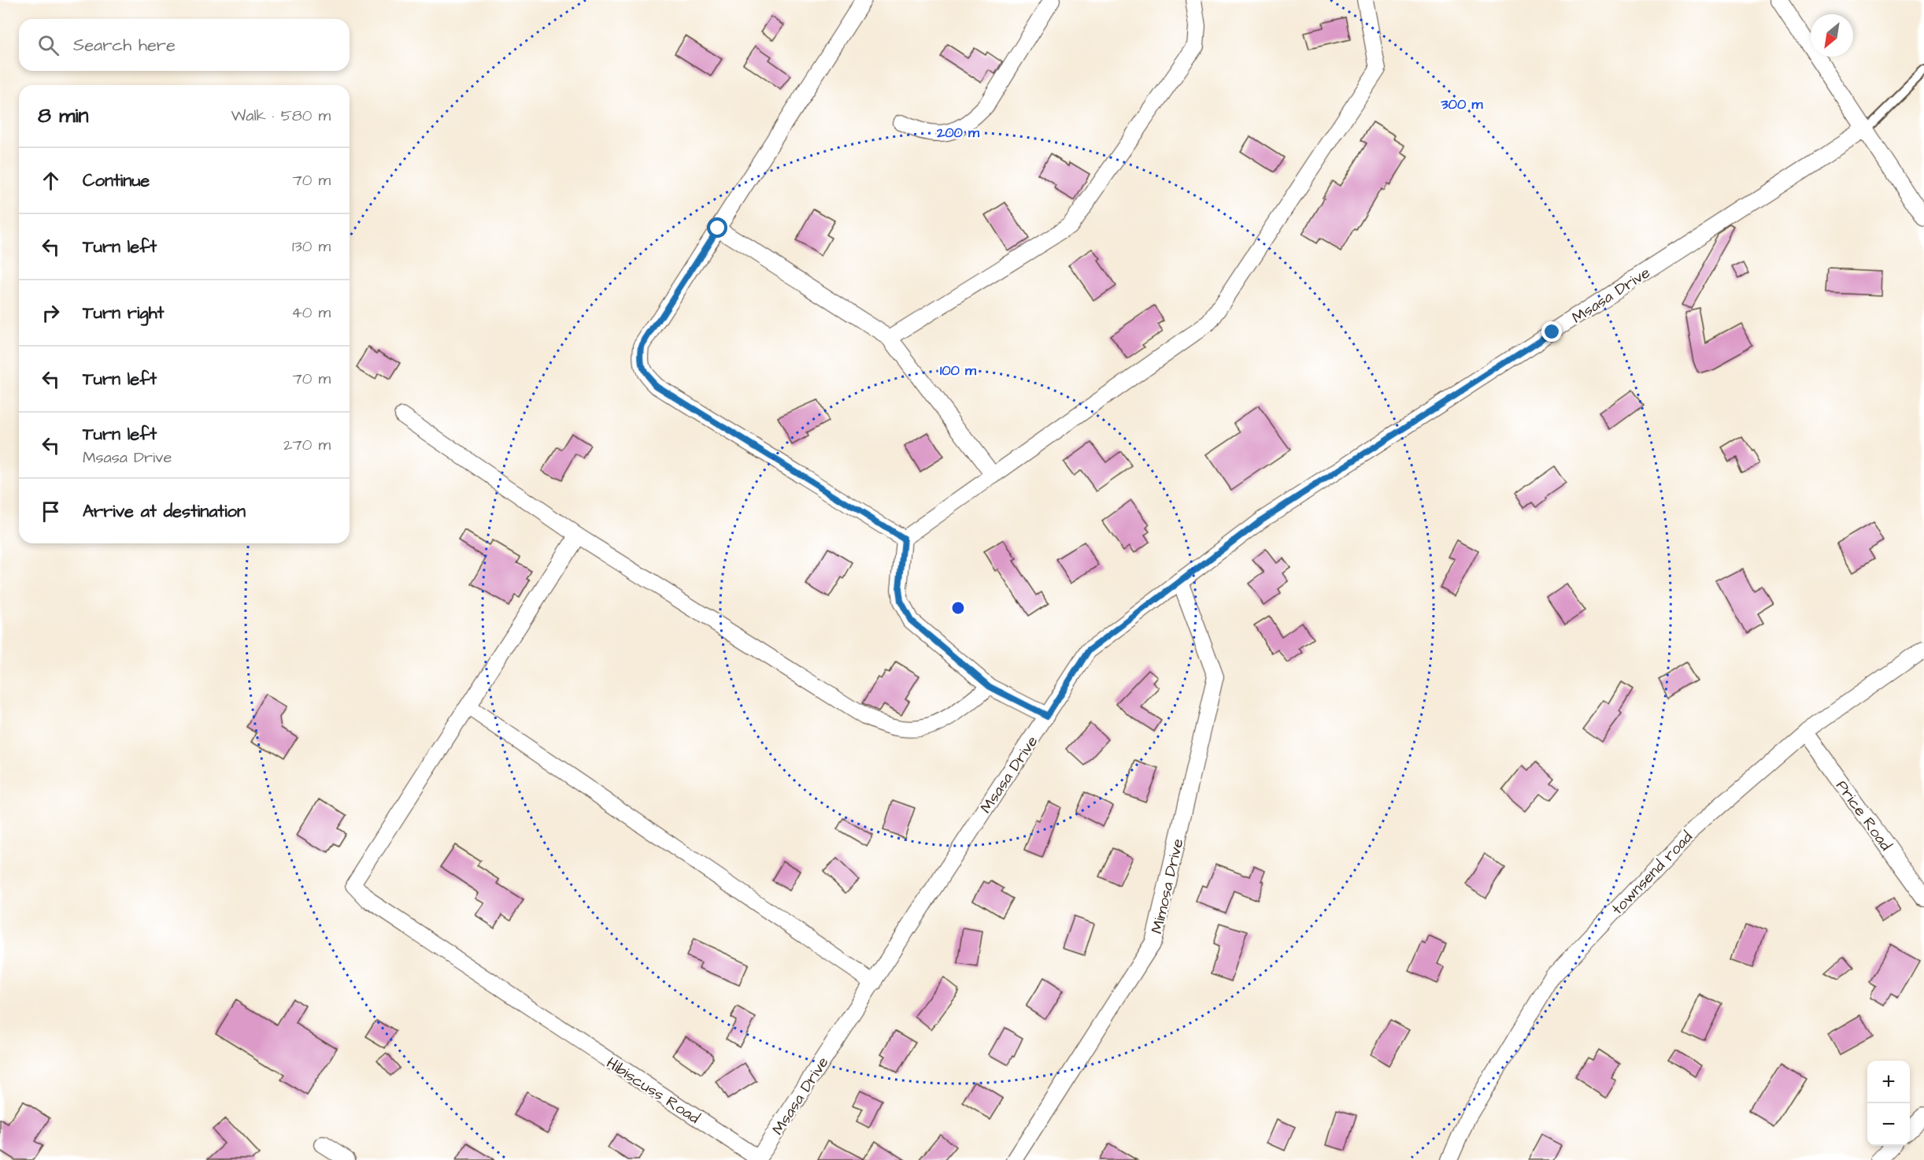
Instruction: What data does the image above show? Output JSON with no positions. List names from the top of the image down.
{
  "streets": {
    "street": [
      "Msasa Drive",
      "Price Road",
      "townsend road",
      "Mimosa Drive",
      "Hibiscuss Road"
    ]
  },
  "crossings": [
    ["Msasa Drive", "Mimosa Drive"],
    ["Msasa Drive", "Hibiscuss Road"],
    ["Price Road", "townsend road"]
  ],
  "north": "bottom left",
  "page": {
    "search": "Search here",
    "heading": ["8 min", "Walk · 580 m"],
    "list": [
      ["Continue", "70 m"],
      ["Turn left", "130 m"],
      ["Turn right", "40 m"],
      ["Turn left", "70 m"],
      ["Turn left", "Msasa Drive", "270 m"],
      "Arrive at destination"
    ],
    "map_buttons": ["+", "−"]
  },
  "rings": ["300 m", "200 m", "100 m"]
}
